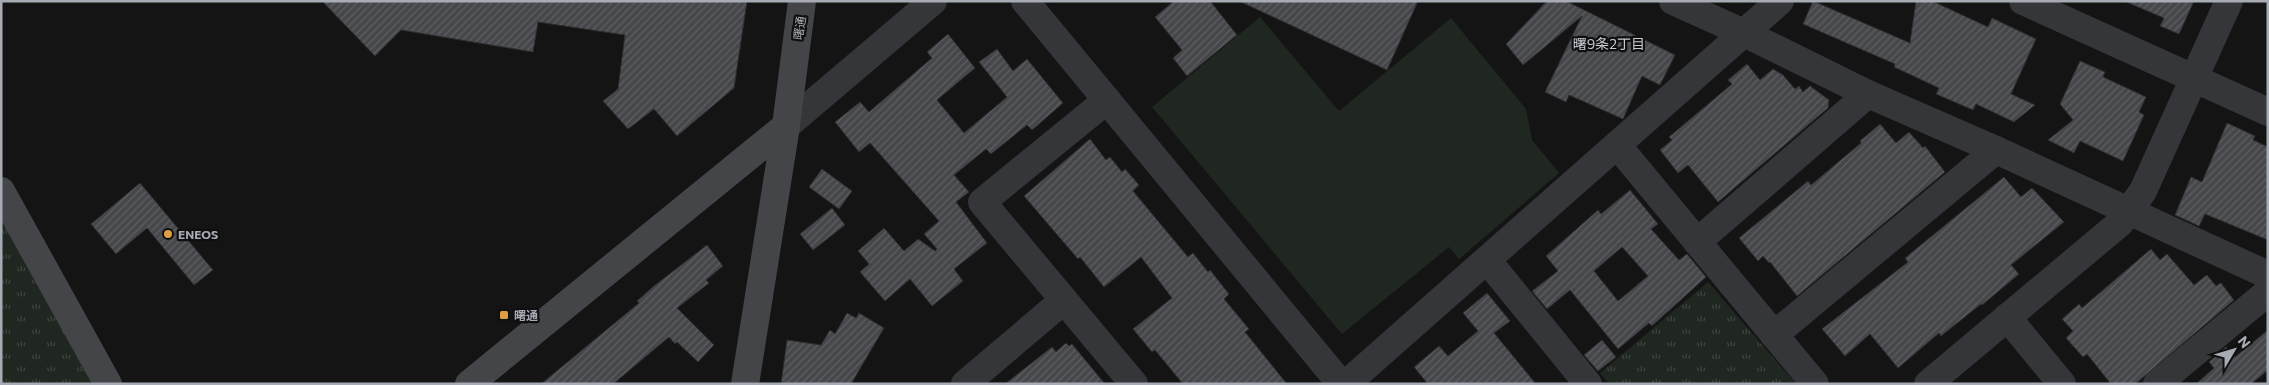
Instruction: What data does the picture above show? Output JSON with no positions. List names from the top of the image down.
{
  "streets": {
    "street": ["曙通"]
  },
  "districts": ["曙9条2丁目"],
  "places": {
    "other": ["ENEOS"],
    "transit": ["曙通"]
  },
  "north": "top right"
}
